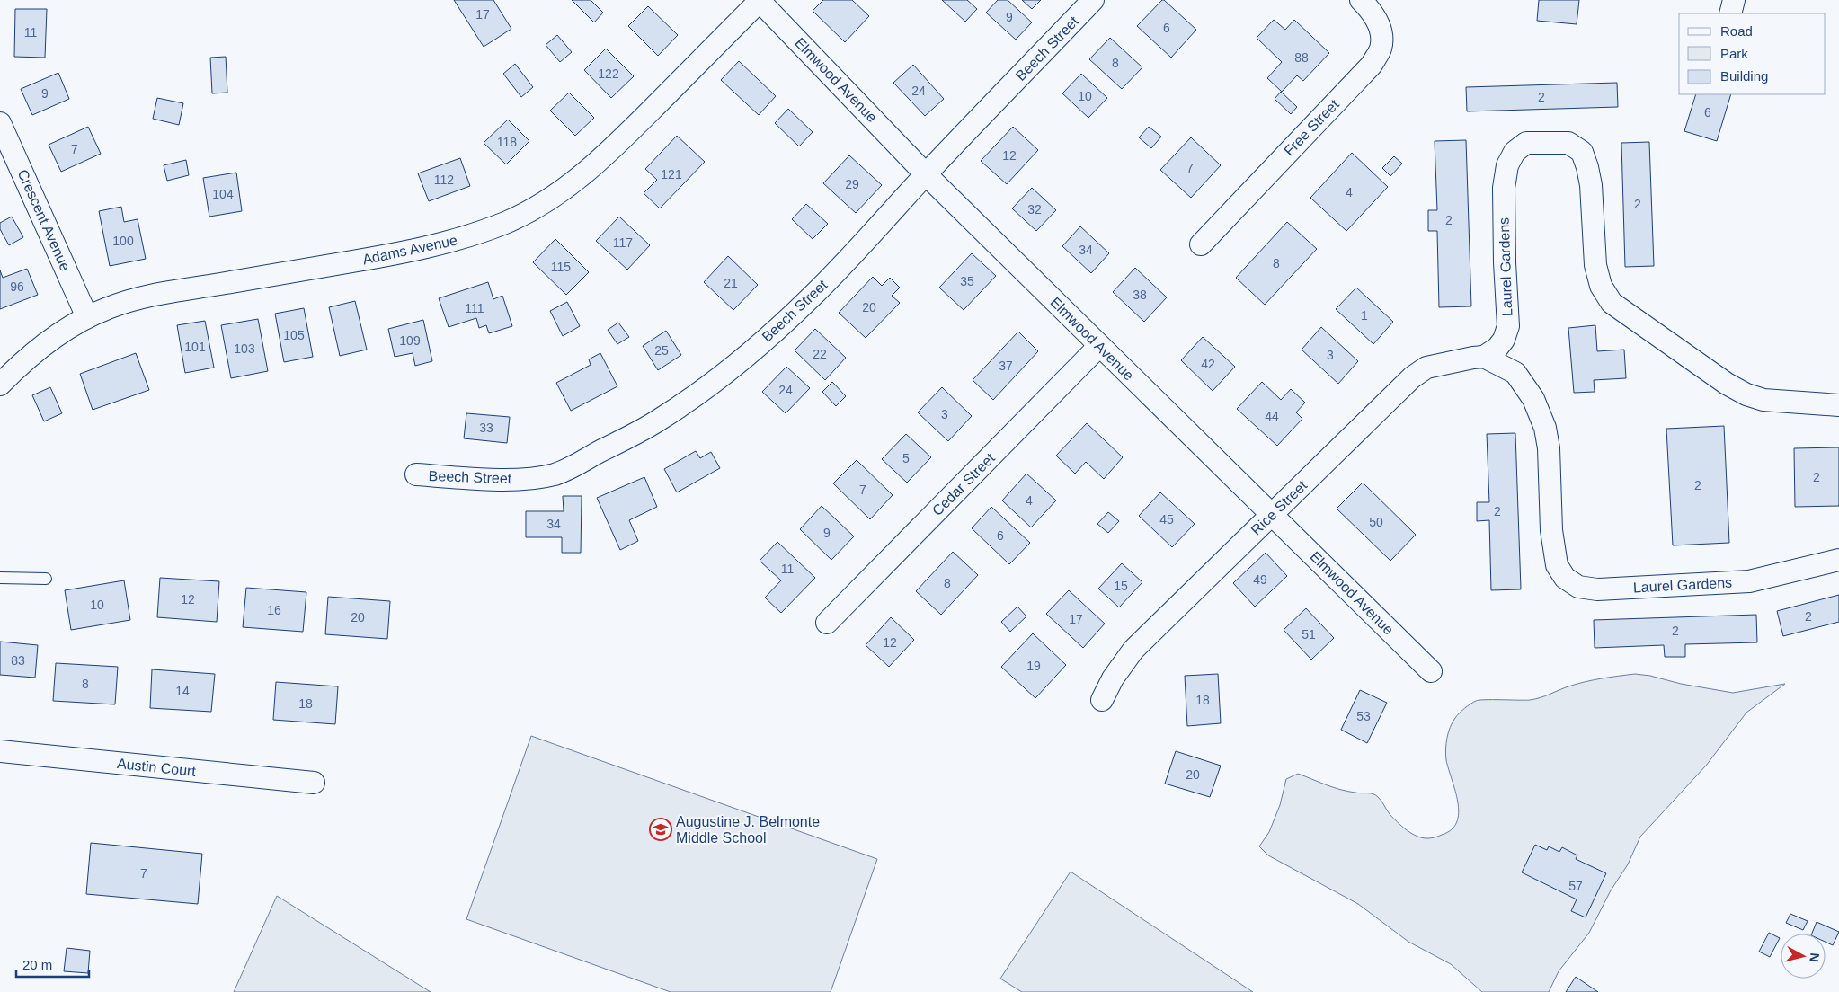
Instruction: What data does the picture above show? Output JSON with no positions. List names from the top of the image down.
{
  "streets": {
    "street": [
      "Beech Street",
      "Elmwood Avenue",
      "Free Street",
      "Crescent Avenue",
      "Adams Avenue",
      "Laurel Gardens",
      "Cedar Street",
      "Rice Street",
      "Austin Court"
    ]
  },
  "crossings": [
    ["Beech Street", "Elmwood Avenue"],
    ["Elmwood Avenue", "Adams Avenue"],
    ["Elmwood Avenue", "Cedar Street"],
    ["Elmwood Avenue", "Rice Street"],
    ["Crescent Avenue", "Adams Avenue"],
    ["Laurel Gardens", "Rice Street"]
  ],
  "places": {
    "school or university": ["Augustine J. Belmonte Middle School"]
  },
  "house_numbers": [
    "17",
    "9",
    "6",
    "11",
    "88",
    "8",
    "122",
    "24",
    "9",
    "10",
    "2",
    "6",
    "118",
    "7",
    "12",
    "7",
    "121",
    "112",
    "29",
    "4",
    "104",
    "2",
    "32",
    "2",
    "100",
    "117",
    "34",
    "8",
    "115",
    "35",
    "21",
    "96",
    "38",
    "20",
    "111",
    "1",
    "105",
    "109",
    "101",
    "103",
    "25",
    "22",
    "3",
    "42",
    "37",
    "24",
    "3",
    "44",
    "33",
    "5",
    "2",
    "2",
    "7",
    "4",
    "2",
    "45",
    "50",
    "34",
    "9",
    "6",
    "11",
    "49",
    "8",
    "15",
    "12",
    "10",
    "16",
    "2",
    "20",
    "17",
    "2",
    "51",
    "12",
    "83",
    "19",
    "8",
    "14",
    "18",
    "18",
    "53",
    "20",
    "7",
    "57"
  ],
  "legend": ["Road", "Park", "Building"],
  "scale_bar": "20 m",
  "north": "right"
}
